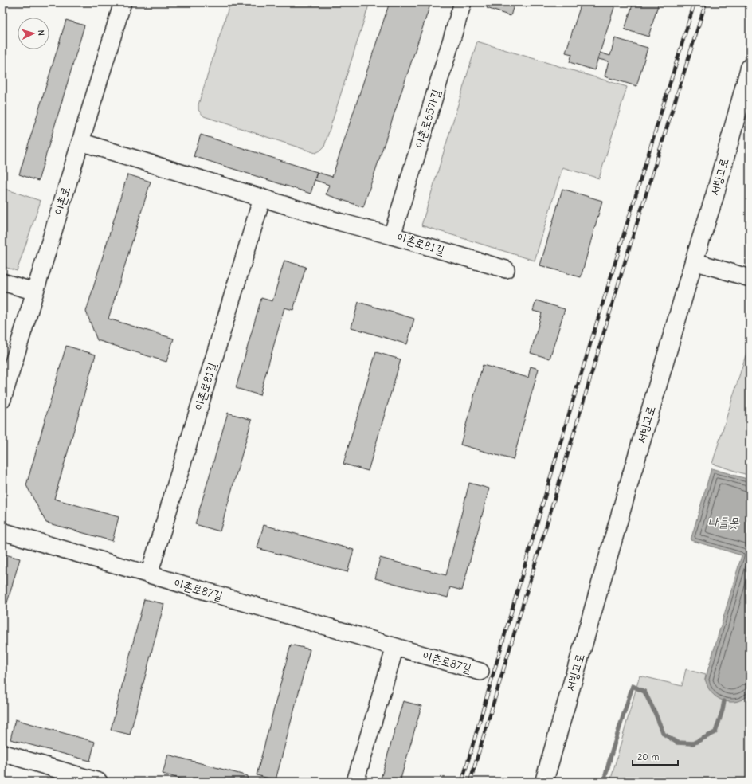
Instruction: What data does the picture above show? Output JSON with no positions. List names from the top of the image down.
{
  "streets": {
    "main road": ["서빙고로"],
    "street": [
      "이촌로65가길",
      "이촌로",
      "이촌로81길",
      "이촌로87길"
    ]
  },
  "crossings": [
    ["이촌로65가길", "이촌로81길"],
    ["이촌로", "이촌로81길"],
    ["이촌로81길", "이촌로87길"]
  ],
  "water": ["나들못"],
  "scale_bar": "20 m",
  "north": "right"
}
